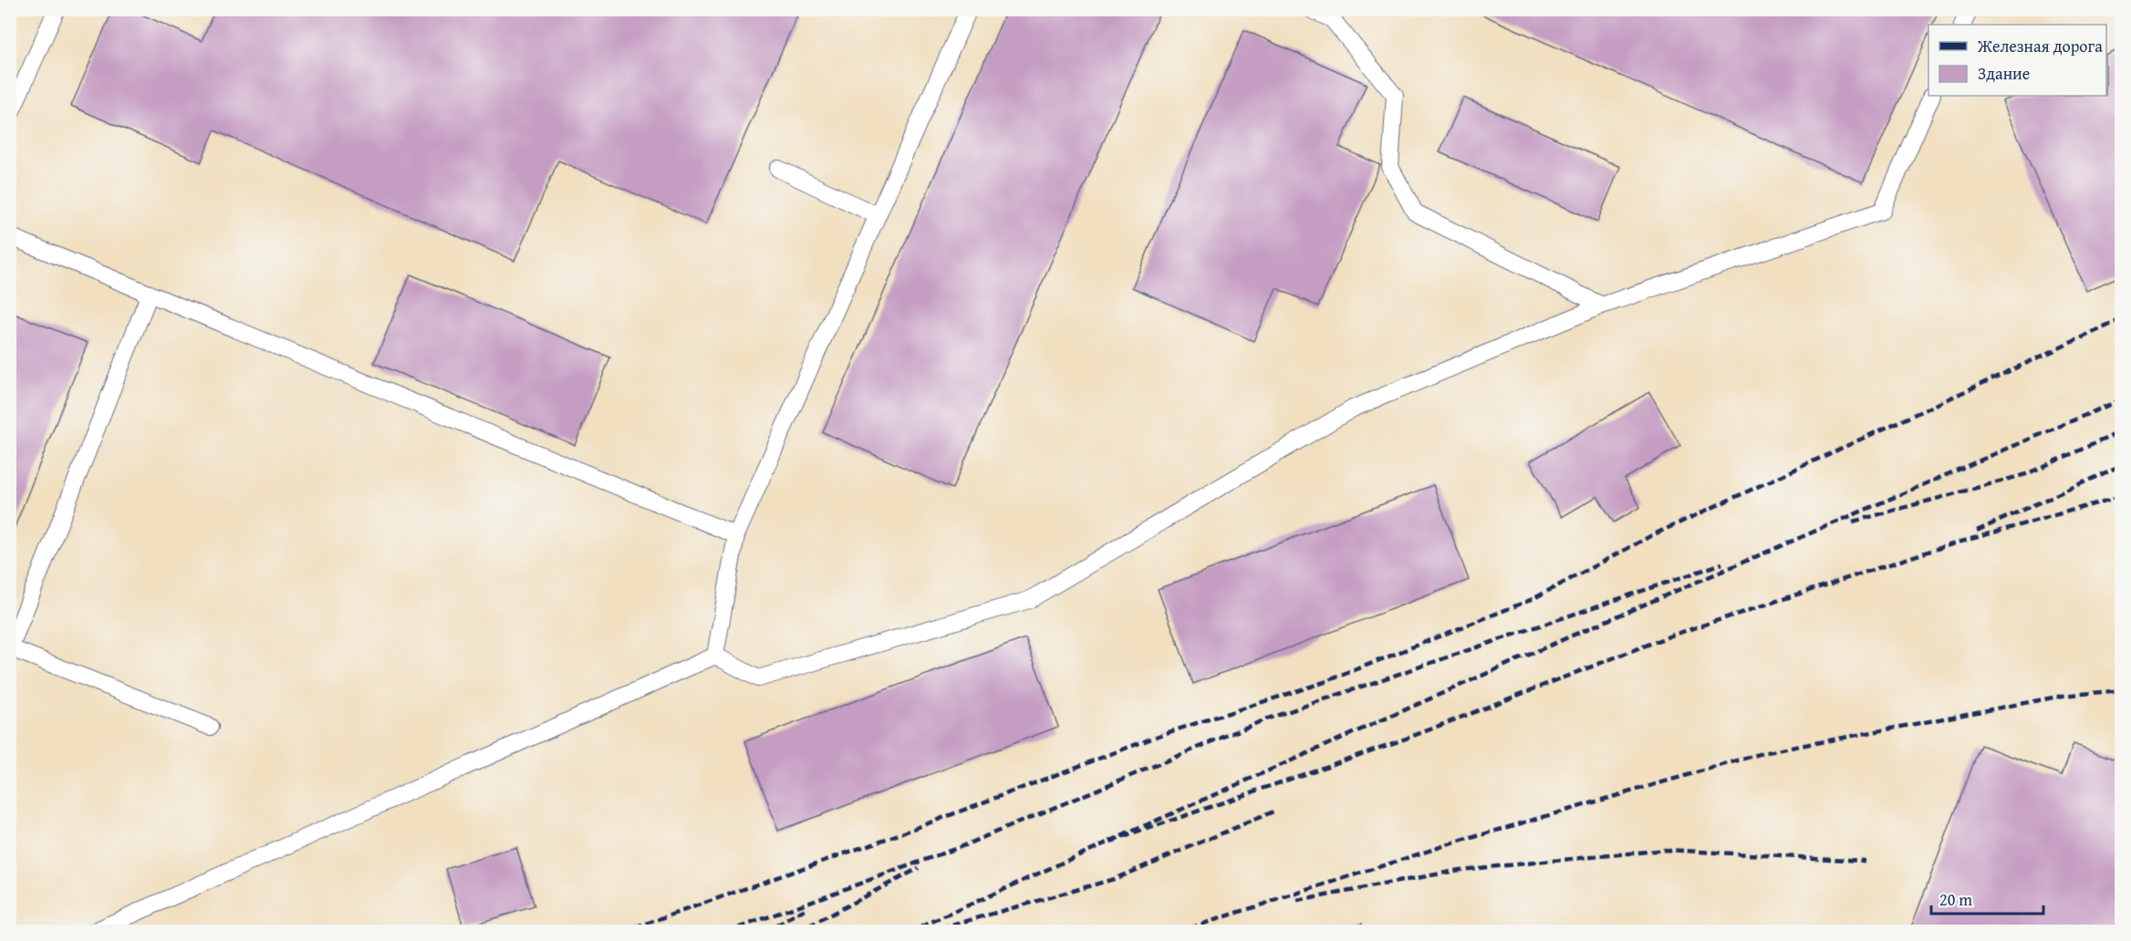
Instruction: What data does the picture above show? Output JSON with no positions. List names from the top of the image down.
{
  "legend": ["Железная дорога", "Здание"],
  "scale_bar": "20 m"
}
